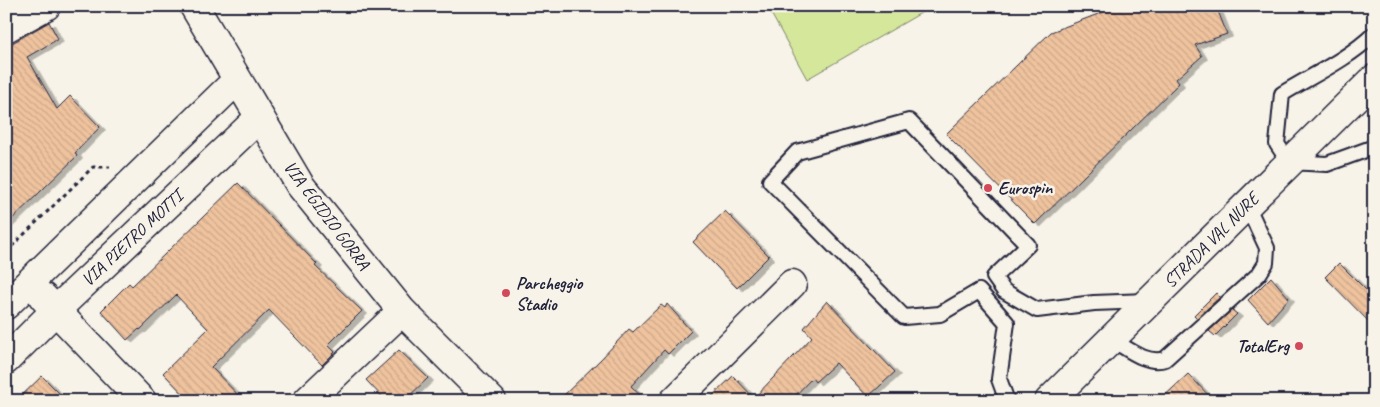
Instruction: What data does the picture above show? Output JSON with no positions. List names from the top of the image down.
{
  "streets": {
    "street": ["VIA EGIDIO GORRA", "VIA PIETRO MOTTI", "STRADA VAL NURE"]
  },
  "crossings": [
    ["VIA EGIDIO GORRA", "VIA PIETRO MOTTI"]
  ],
  "places": ["Eurospin", "Parcheggio Stadio", "TotalErg"]
}
